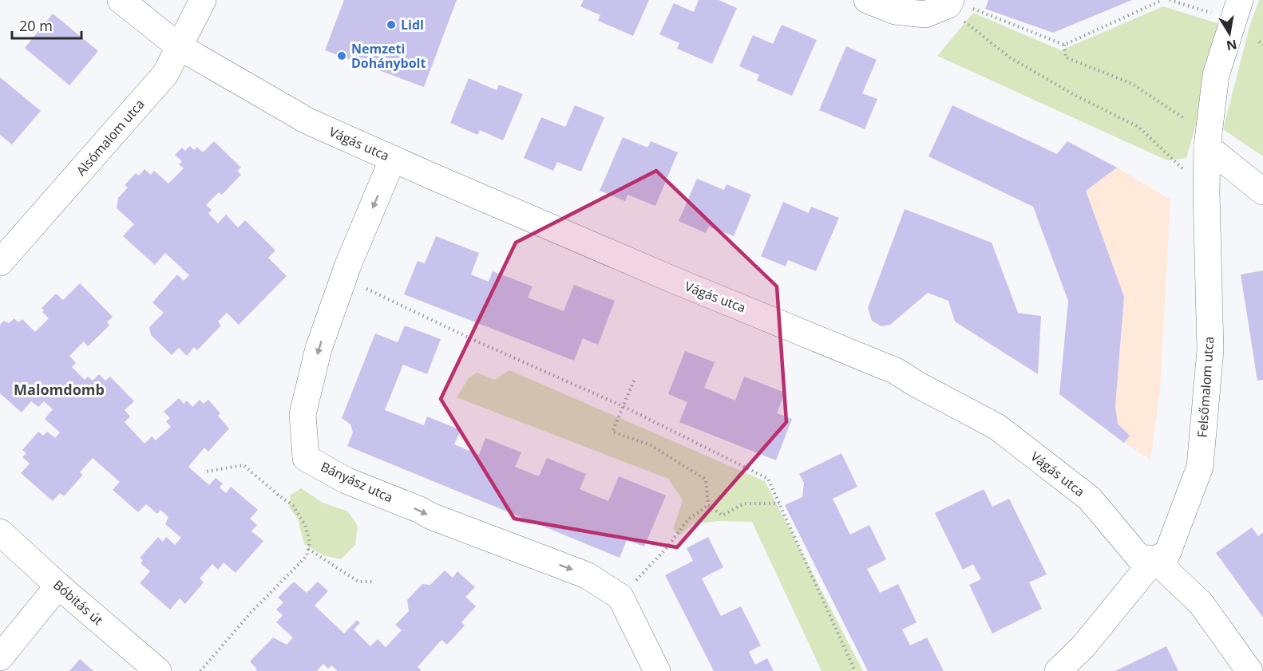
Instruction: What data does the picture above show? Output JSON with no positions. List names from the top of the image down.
{
  "streets": {
    "street": [
      "Alsómalom utca",
      "Vágás utca",
      "Felsőmalom utca",
      "Bányász utca",
      "Bóbitás út"
    ]
  },
  "crossings": [
    ["Alsómalom utca", "Vágás utca"],
    ["Vágás utca", "Felsőmalom utca"],
    ["Vágás utca", "Bányász utca"]
  ],
  "districts": ["Malomdomb"],
  "places": ["Lidl", "Nemzeti Dohánybolt"],
  "scale_bar": "20 m",
  "north": "bottom"
}
